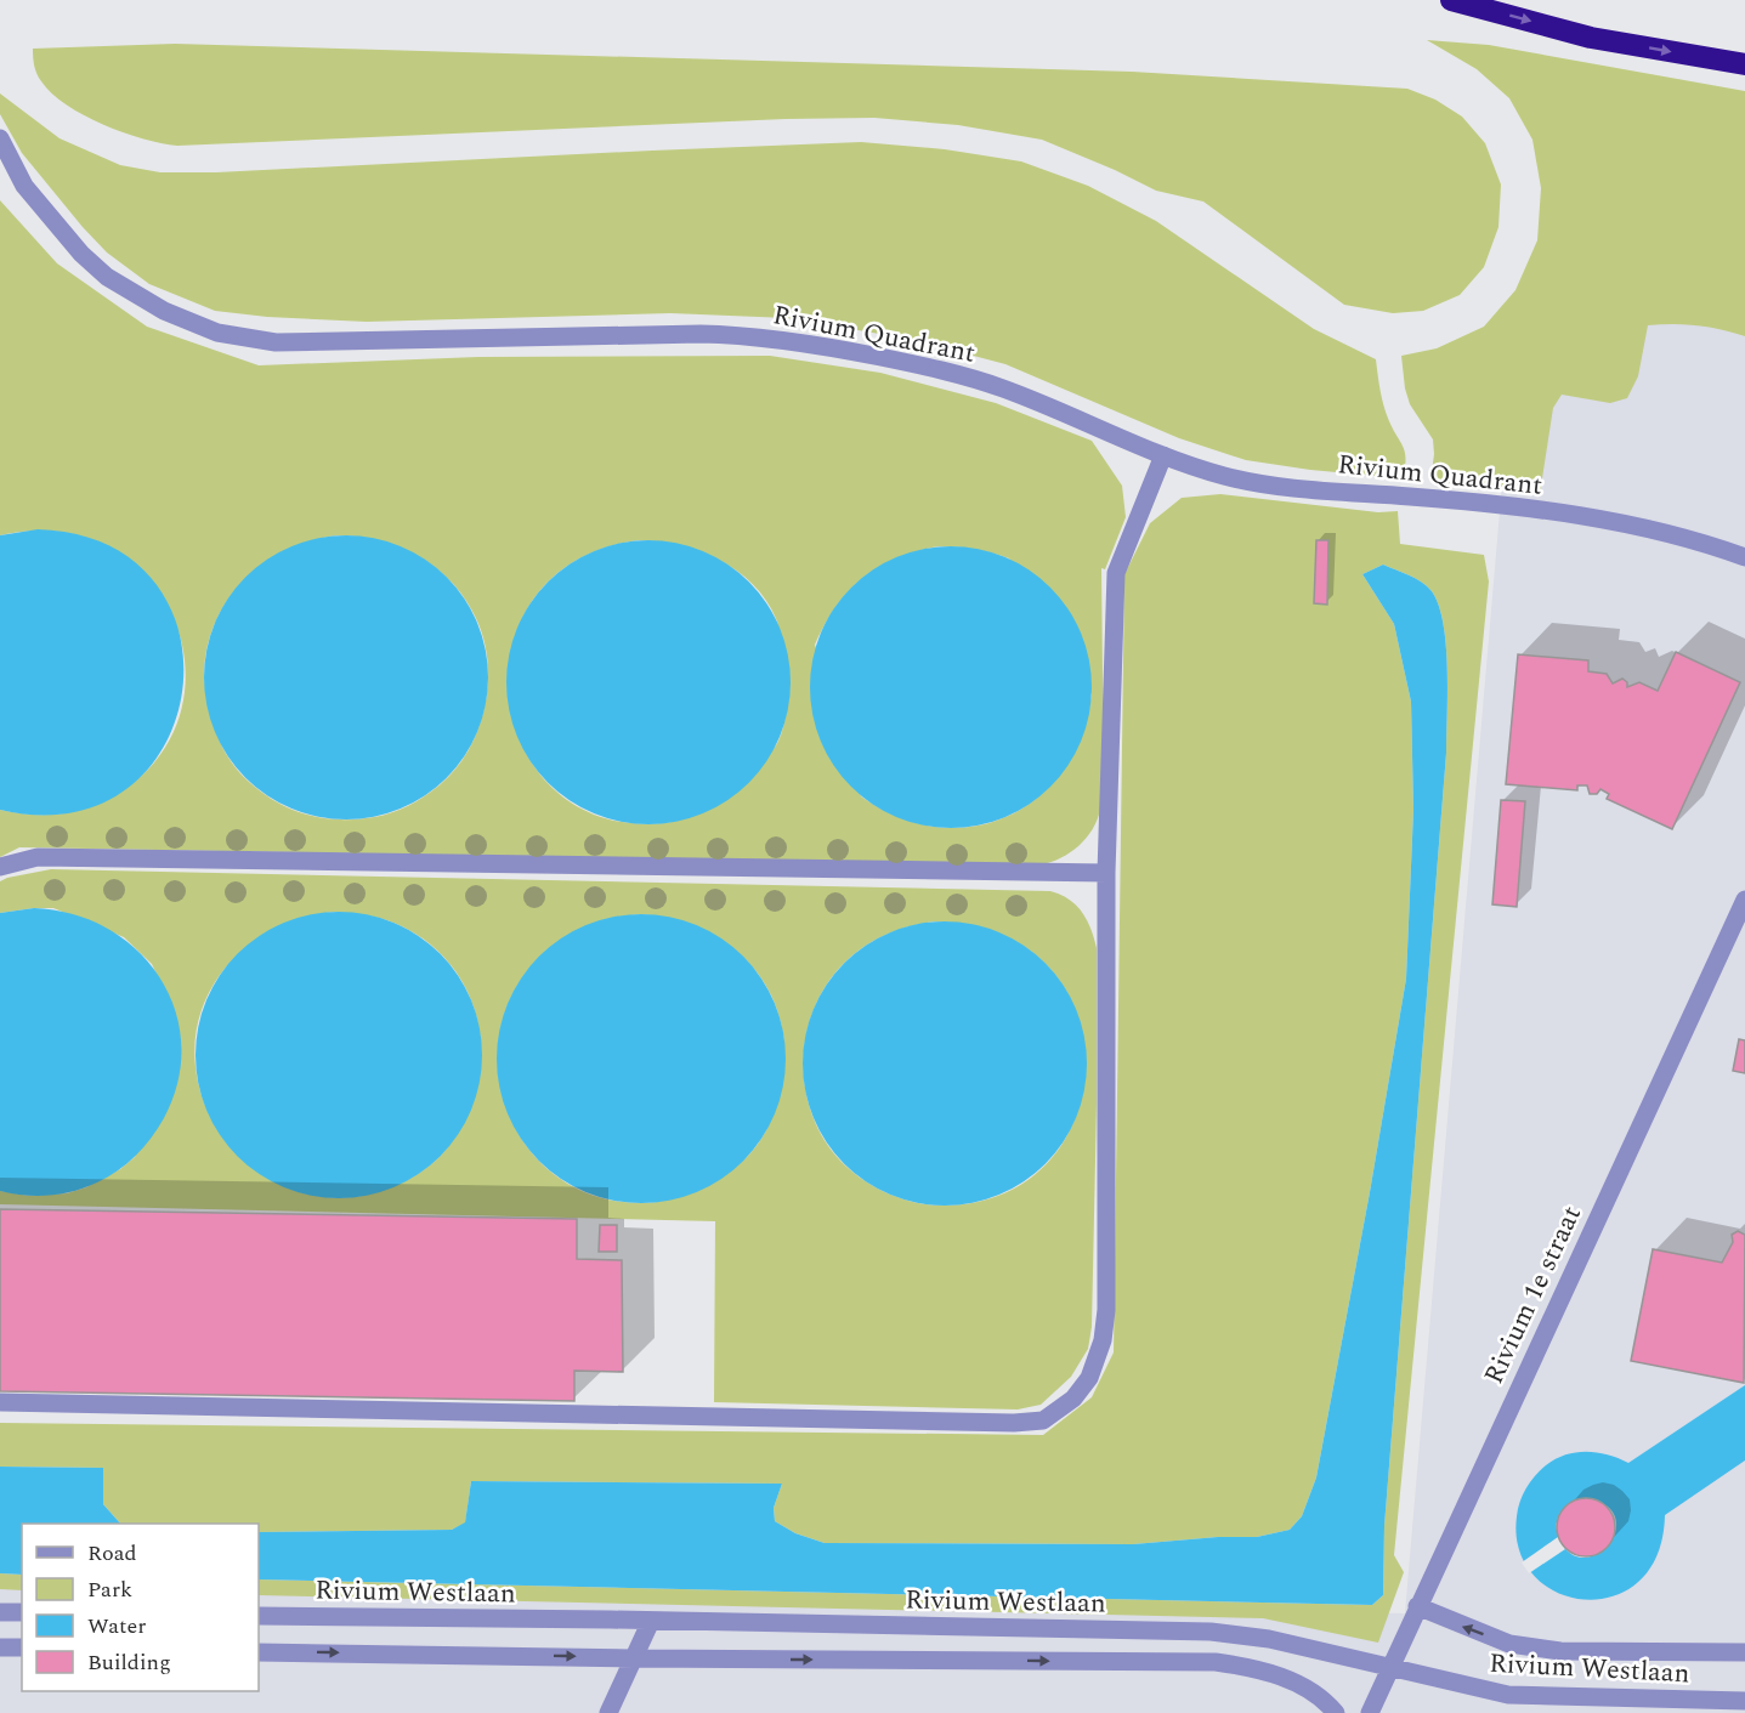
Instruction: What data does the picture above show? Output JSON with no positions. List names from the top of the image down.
{
  "streets": {
    "street": ["Rivium Quadrant", "Rivium 1e straat", "Rivium Westlaan"]
  },
  "crossings": [
    ["Rivium 1e straat", "Rivium Westlaan"]
  ],
  "legend": [
    "Road",
    "Park",
    "Water",
    "Building"
  ]
}
